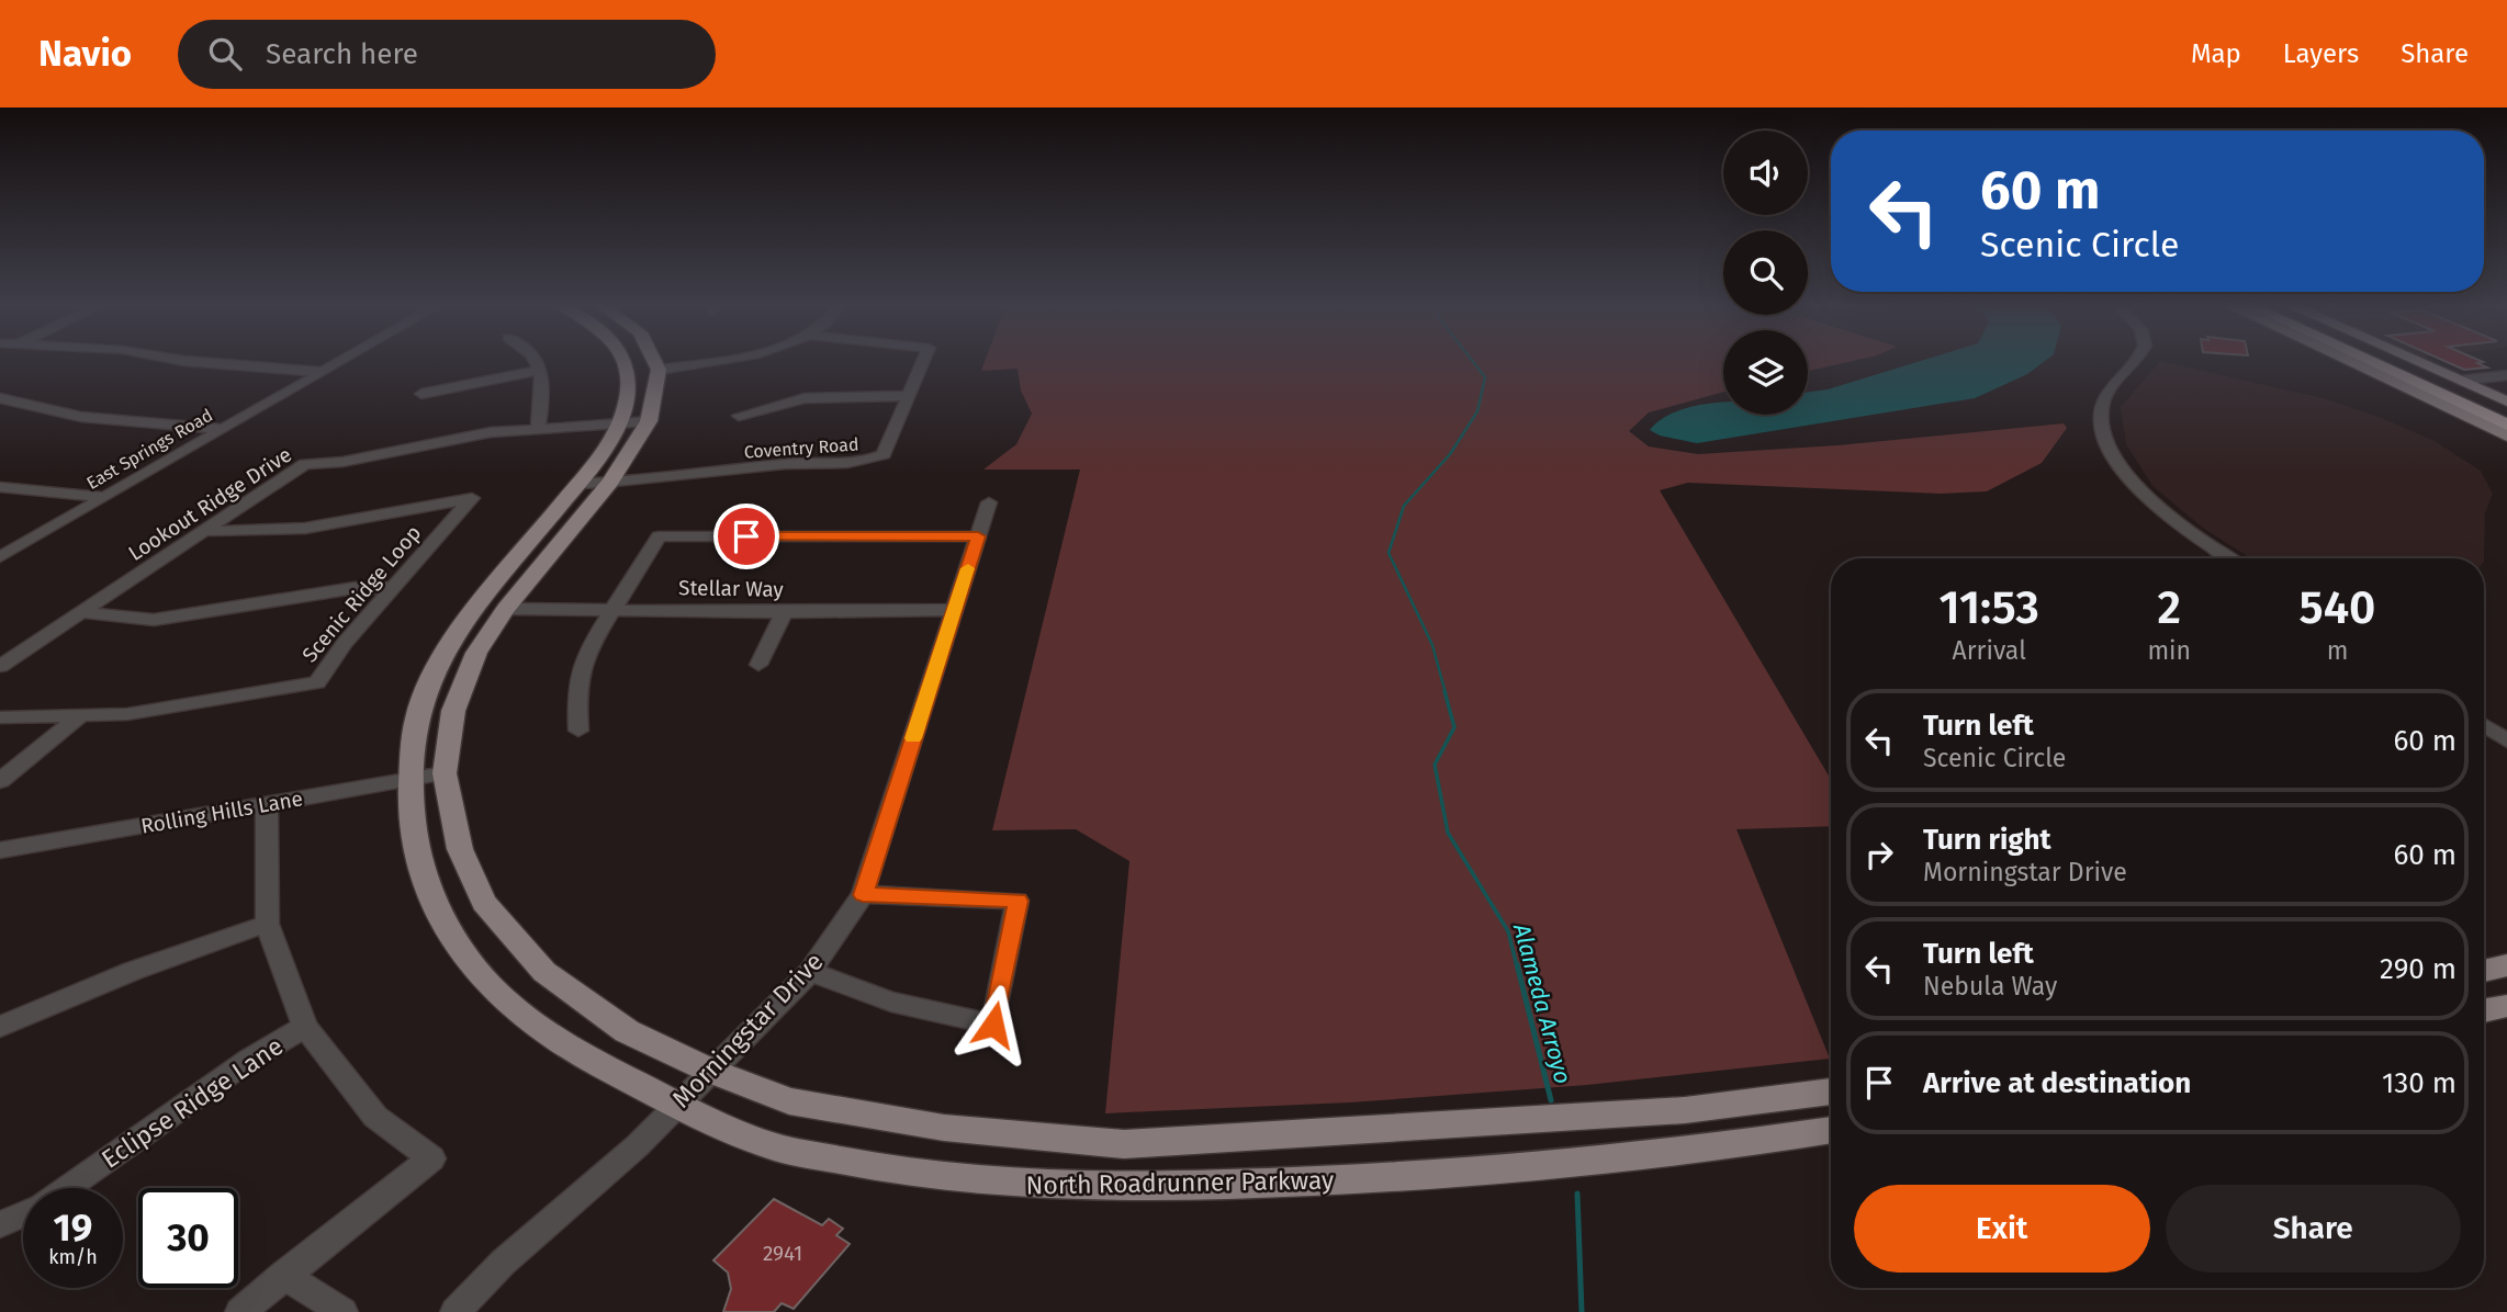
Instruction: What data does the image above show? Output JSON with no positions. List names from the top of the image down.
{
  "streets": {
    "main road": ["North Roadrunner Parkway"],
    "street": [
      "Coventry Road",
      "East Springs Road",
      "Lookout Ridge Drive",
      "Stellar Way",
      "Scenic Ridge Loop",
      "Rolling Hills Lane",
      "Morningstar Drive",
      "Eclipse Ridge Lane"
    ]
  },
  "crossings": [
    ["Coventry Road", "North Roadrunner Parkway"],
    ["Lookout Ridge Drive", "Scenic Ridge Loop"],
    ["Lookout Ridge Drive", "North Roadrunner Parkway"],
    ["Stellar Way", "Morningstar Drive"],
    ["Stellar Way", "North Roadrunner Parkway"],
    ["Rolling Hills Lane", "North Roadrunner Parkway"],
    ["Morningstar Drive", "North Roadrunner Parkway"]
  ],
  "water": ["Alameda Arroyo"],
  "house_numbers": ["2941"],
  "page": {
    "header": "Navio",
    "search": "Search here",
    "nav": ["Map", "Layers", "Share"],
    "turn": ["60 m", "Scenic Circle"],
    "eta": [
      "11:53",
      "Arrival",
      "2",
      "min",
      "540",
      "m"
    ],
    "list": [
      {
        "name": "Turn left",
        "note": "Scenic Circle",
        "value": "60 m"
      },
      {
        "name": "Turn right",
        "note": "Morningstar Drive",
        "value": "60 m"
      },
      {
        "name": "Turn left",
        "note": "Nebula Way",
        "value": "290 m"
      },
      {
        "name": "Arrive at destination",
        "value": "130 m"
      }
    ],
    "buttons": ["Exit", "Share"],
    "speed": "19 km/h",
    "limit": "30"
  }
}
